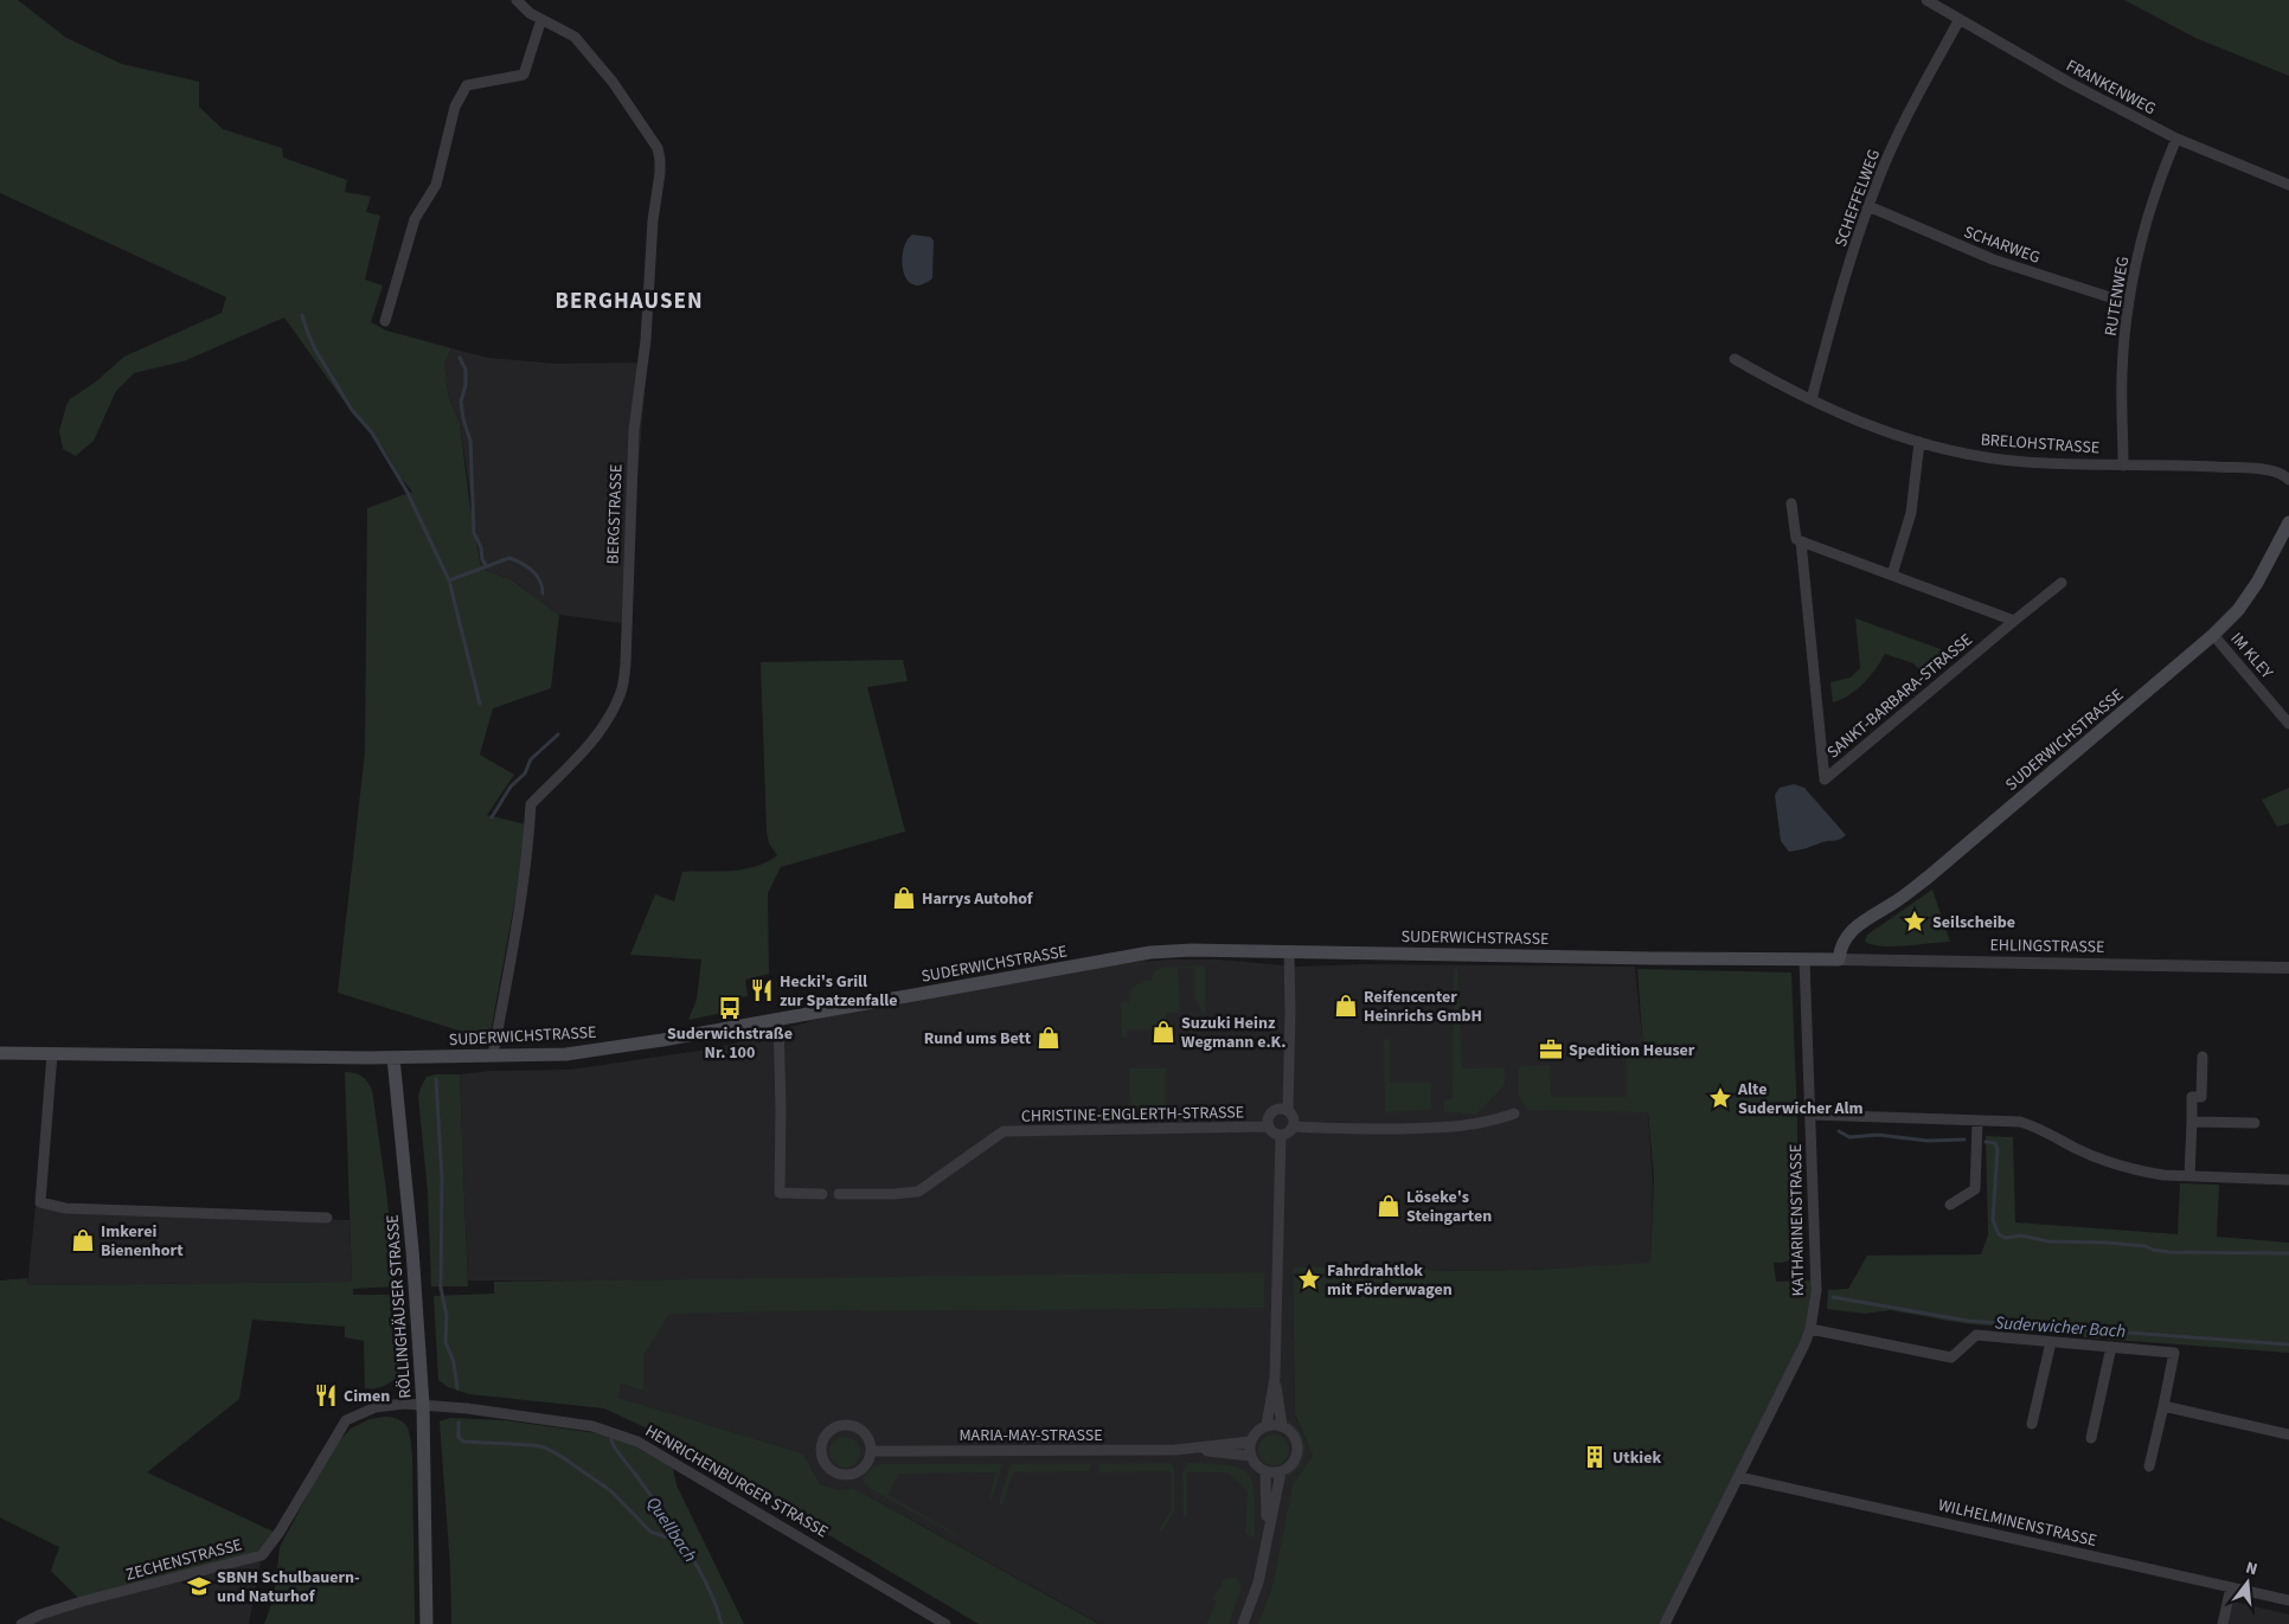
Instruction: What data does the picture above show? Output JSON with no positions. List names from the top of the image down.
{
  "streets": {
    "main road": ["SUDERWICHSTRASSE", "EHLINGSTRASSE", "RÖLLINGHÄUSER STRASSE"],
    "street": [
      "FRANKENWEG",
      "SCHEFFELWEG",
      "SCHARWEG",
      "RUTENWEG",
      "BRELOHSTRASSE",
      "BERGSTRASSE",
      "IM KLEY",
      "SANKT-BARBARA-STRASSE",
      "CHRISTINE-ENGLERTH-STRASSE",
      "KATHARINENSTRASSE",
      "MARIA-MAY-STRASSE",
      "HENRICHENBURGER STRASSE",
      "WILHELMINENSTRASSE",
      "ZECHENSTRASSE"
    ]
  },
  "crossings": [
    ["FRANKENWEG", "SCHEFFELWEG"],
    ["FRANKENWEG", "RUTENWEG"],
    ["SCHEFFELWEG", "SCHARWEG"],
    ["SCHEFFELWEG", "BRELOHSTRASSE"],
    ["SCHARWEG", "RUTENWEG"],
    ["RUTENWEG", "BRELOHSTRASSE"],
    ["BERGSTRASSE", "SUDERWICHSTRASSE"],
    ["IM KLEY", "SUDERWICHSTRASSE"],
    ["SUDERWICHSTRASSE", "EHLINGSTRASSE"],
    ["SUDERWICHSTRASSE", "KATHARINENSTRASSE"],
    ["SUDERWICHSTRASSE", "RÖLLINGHÄUSER STRASSE"],
    ["EHLINGSTRASSE", "KATHARINENSTRASSE"],
    ["KATHARINENSTRASSE", "WILHELMINENSTRASSE"],
    ["RÖLLINGHÄUSER STRASSE", "HENRICHENBURGER STRASSE"],
    ["RÖLLINGHÄUSER STRASSE", "ZECHENSTRASSE"],
    ["HENRICHENBURGER STRASSE", "ZECHENSTRASSE"]
  ],
  "districts": ["BERGHAUSEN"],
  "water": ["Suderwicher Bach", "Quellbach"],
  "places": {
    "shop": [
      "Harrys Autohof",
      "Reifencenter Heinrichs GmbH",
      "Suzuki Heinz Wegmann e.K.",
      "Rund ums Bett",
      "Löseke's Steingarten",
      "Imkerei Bienenhort"
    ],
    "place": ["Seilscheibe", "Alte Suderwicher Alm", "Fahrdrahtlok mit Förderwagen"],
    "restaurant": ["Hecki's Grill zur Spatzenfalle", "Cimen"],
    "bus stop": ["Suderwichstraße Nr. 100"],
    "office": ["Spedition Heuser"],
    "building": ["Utkiek"],
    "school or university": ["SBNH Schulbauern- und Naturhof"]
  },
  "north": "top"
}
